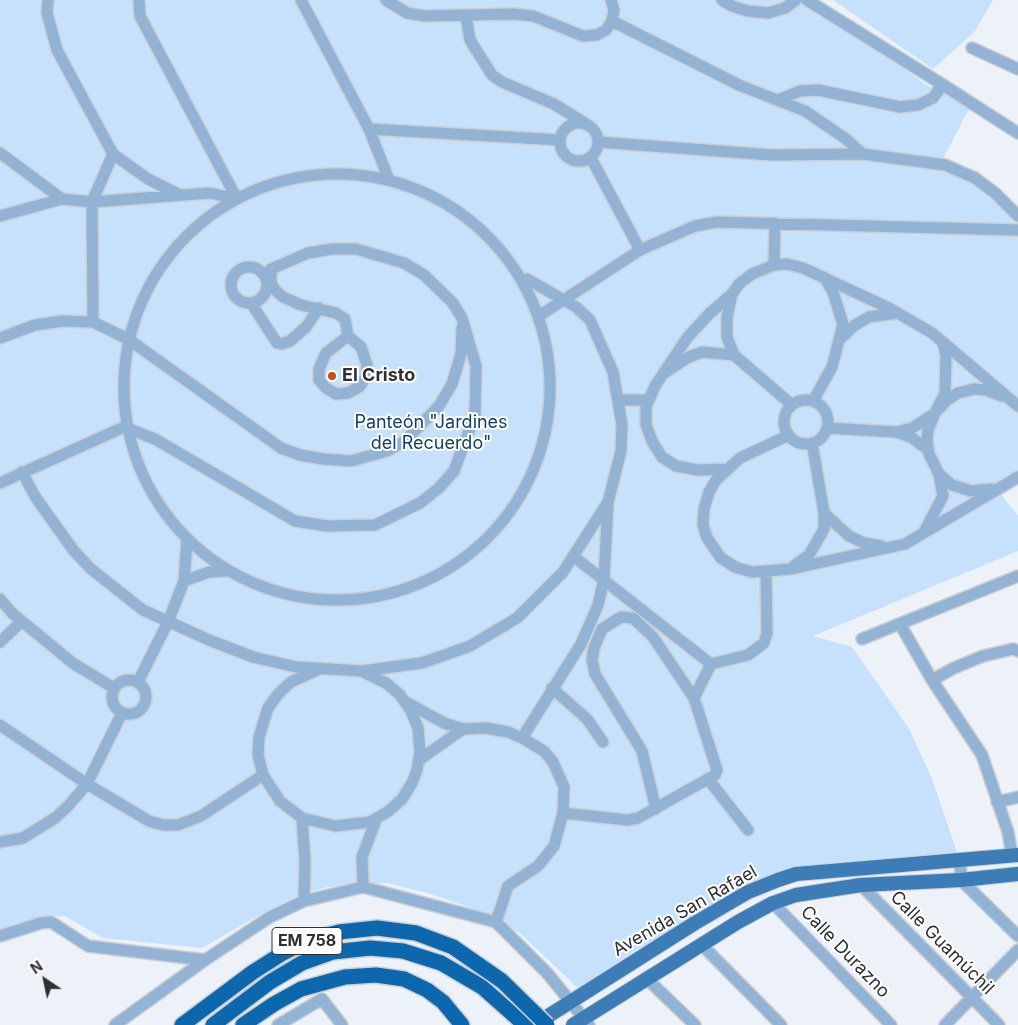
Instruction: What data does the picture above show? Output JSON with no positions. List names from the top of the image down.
{
  "streets": {
    "highway": ["EM 758"],
    "main road": ["Avenida San Rafael"],
    "street": ["Calle Guamúchil", "Calle Durazno"]
  },
  "crossings": [
    ["Avenida San Rafael", "Calle Guamúchil"],
    ["Avenida San Rafael", "Calle Durazno"]
  ],
  "parks": ["Panteón \"Jardines del Recuerdo\""],
  "places": ["El Cristo"],
  "north": "top left"
}
